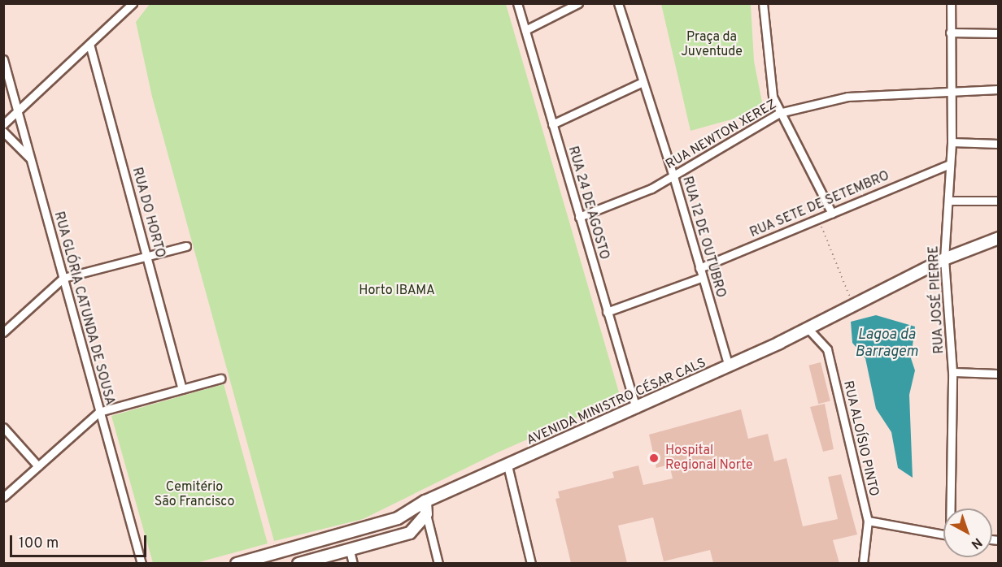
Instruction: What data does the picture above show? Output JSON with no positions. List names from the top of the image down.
{
  "streets": {
    "main road": ["AVENIDA MINISTRO CÉSAR CALS"],
    "street": [
      "RUA NEWTON XEREZ",
      "RUA 24 DE AGOSTO",
      "RUA SETE DE SETEMBRO",
      "RUA DO HORTO",
      "RUA 12 DE OUTUBRO",
      "RUA JOSÉ PIERRE",
      "RUA GLÓRIA CATUNDA DE SOUSA",
      "RUA ALOÍSIO PINTO"
    ]
  },
  "crossings": [
    ["RUA NEWTON XEREZ", "RUA 24 DE AGOSTO"],
    ["RUA NEWTON XEREZ", "RUA 12 DE OUTUBRO"],
    ["RUA NEWTON XEREZ", "RUA JOSÉ PIERRE"],
    ["RUA 24 DE AGOSTO", "AVENIDA MINISTRO CÉSAR CALS"],
    ["RUA SETE DE SETEMBRO", "RUA 12 DE OUTUBRO"],
    ["RUA SETE DE SETEMBRO", "RUA JOSÉ PIERRE"],
    ["RUA 12 DE OUTUBRO", "AVENIDA MINISTRO CÉSAR CALS"],
    ["RUA JOSÉ PIERRE", "AVENIDA MINISTRO CÉSAR CALS"],
    ["AVENIDA MINISTRO CÉSAR CALS", "RUA ALOÍSIO PINTO"]
  ],
  "water": ["Lagoa da Barragem"],
  "parks": ["Praça da Juventude", "Horto IBAMA", "Cemitério São Francisco"],
  "places": ["Hospital Regional Norte"],
  "scale_bar": "100 m",
  "north": "bottom right"
}
